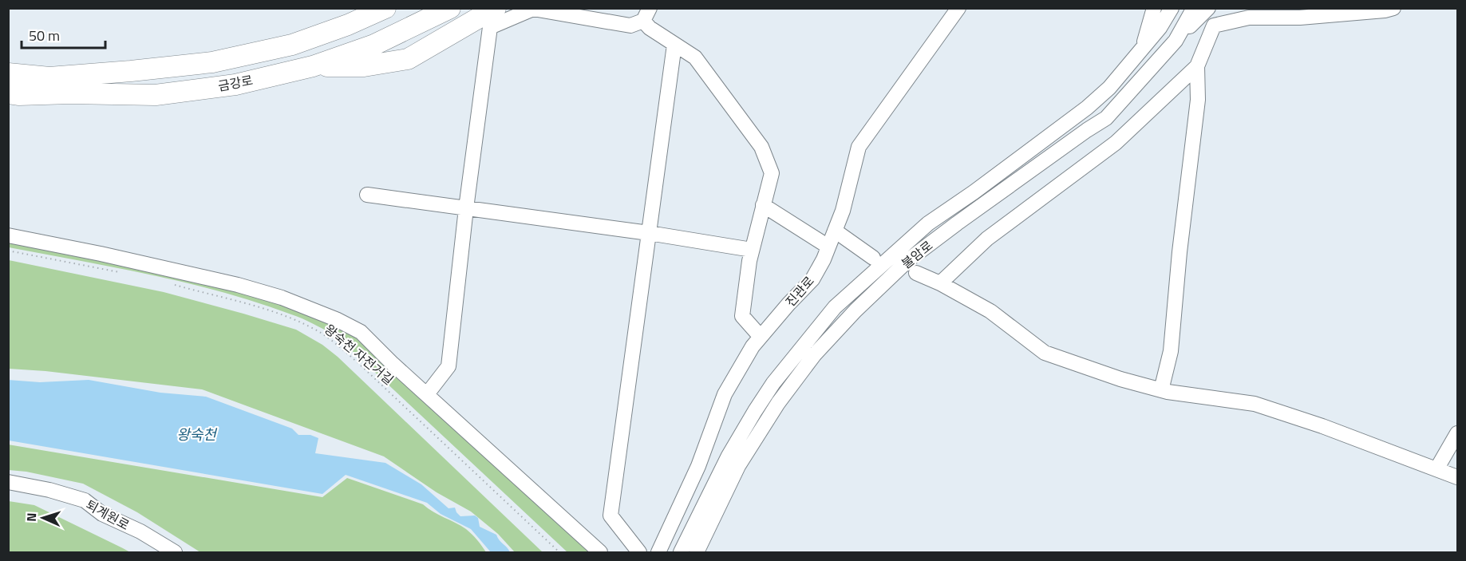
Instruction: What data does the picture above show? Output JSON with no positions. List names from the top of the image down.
{
  "streets": {
    "highway": ["금강로"],
    "street": ["불암로", "진관로", "퇴계원로"],
    "path": ["왕숙천 자전거길"]
  },
  "water": ["왕숙천"],
  "scale_bar": "50 m",
  "north": "left"
}
